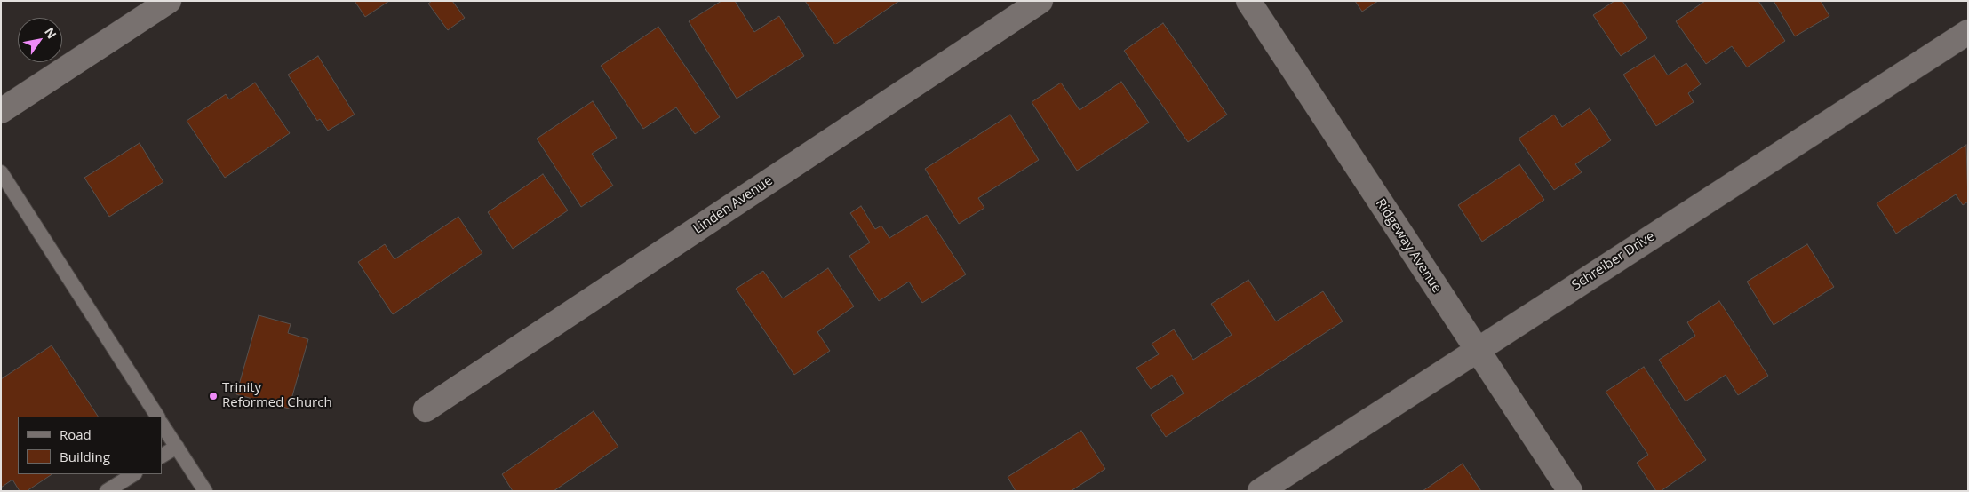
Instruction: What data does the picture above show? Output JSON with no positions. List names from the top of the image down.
{
  "streets": {
    "street": ["Linden Avenue", "Ridgeway Avenue", "Schreiber Drive"]
  },
  "crossings": [
    ["Ridgeway Avenue", "Schreiber Drive"]
  ],
  "places": ["Trinity Reformed Church"],
  "legend": ["Road", "Building"],
  "north": "top right"
}
